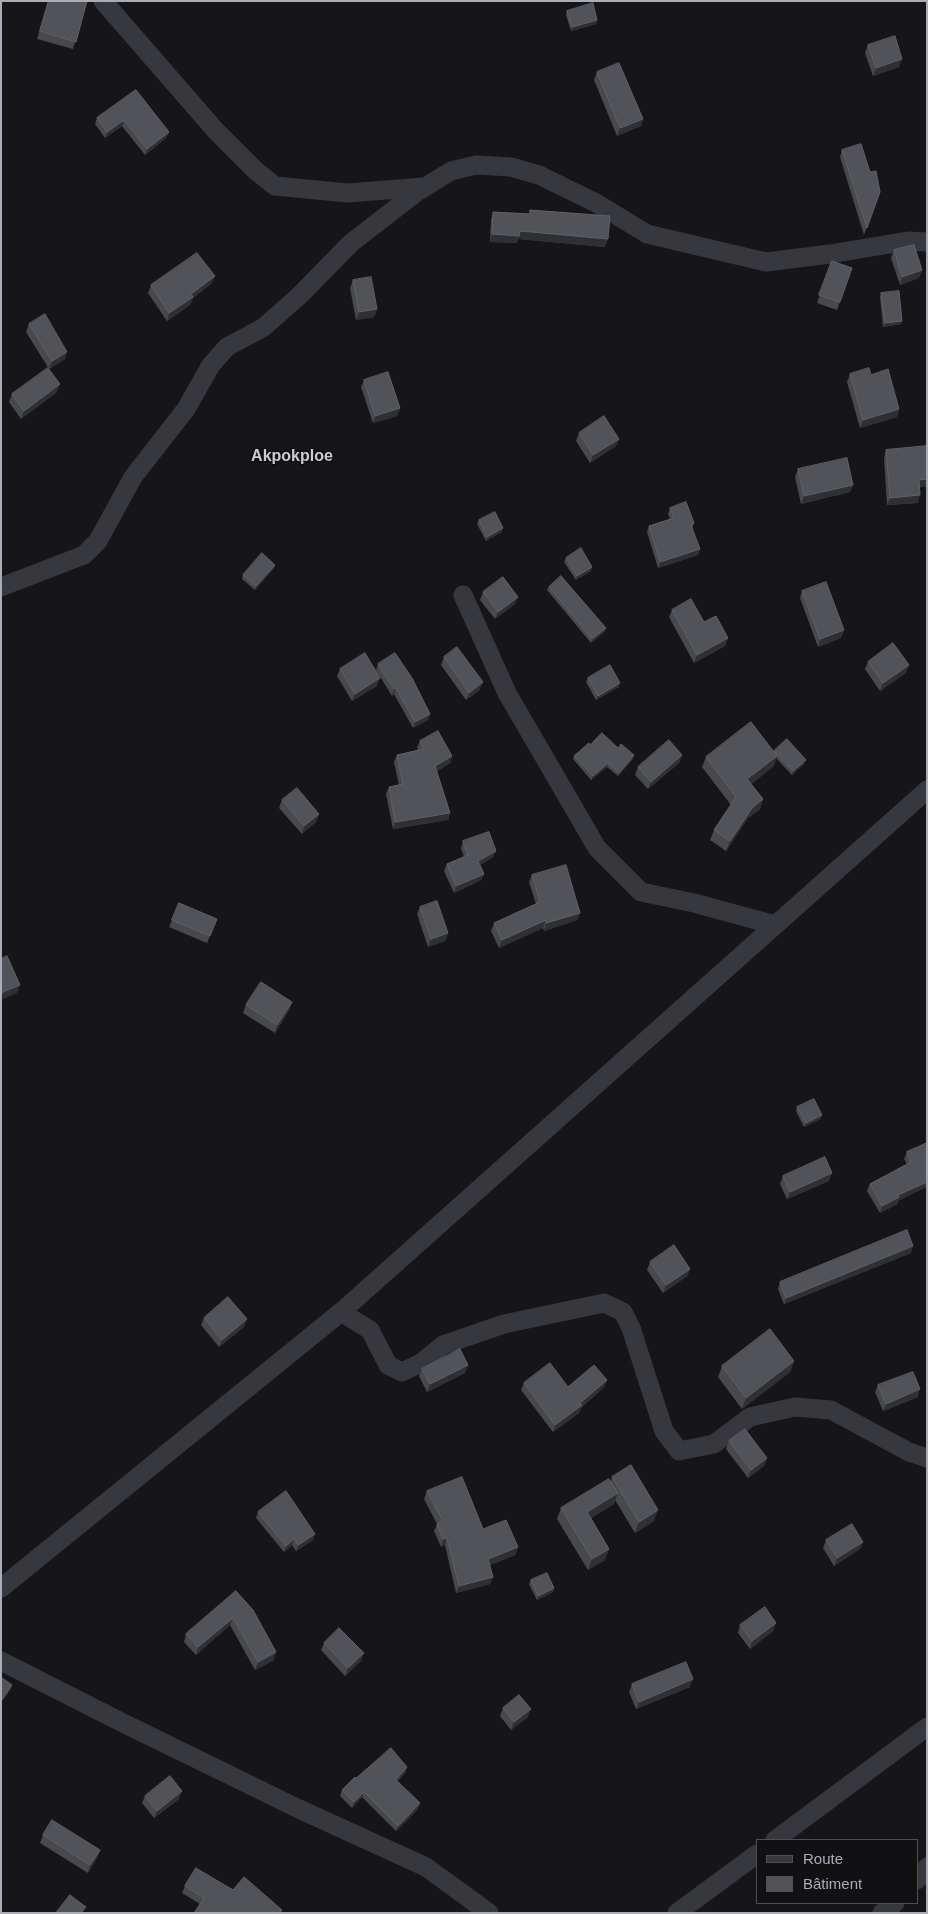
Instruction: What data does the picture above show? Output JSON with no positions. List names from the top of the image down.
{
  "districts": ["Akpokploe"],
  "legend": ["Route", "Bâtiment"]
}
